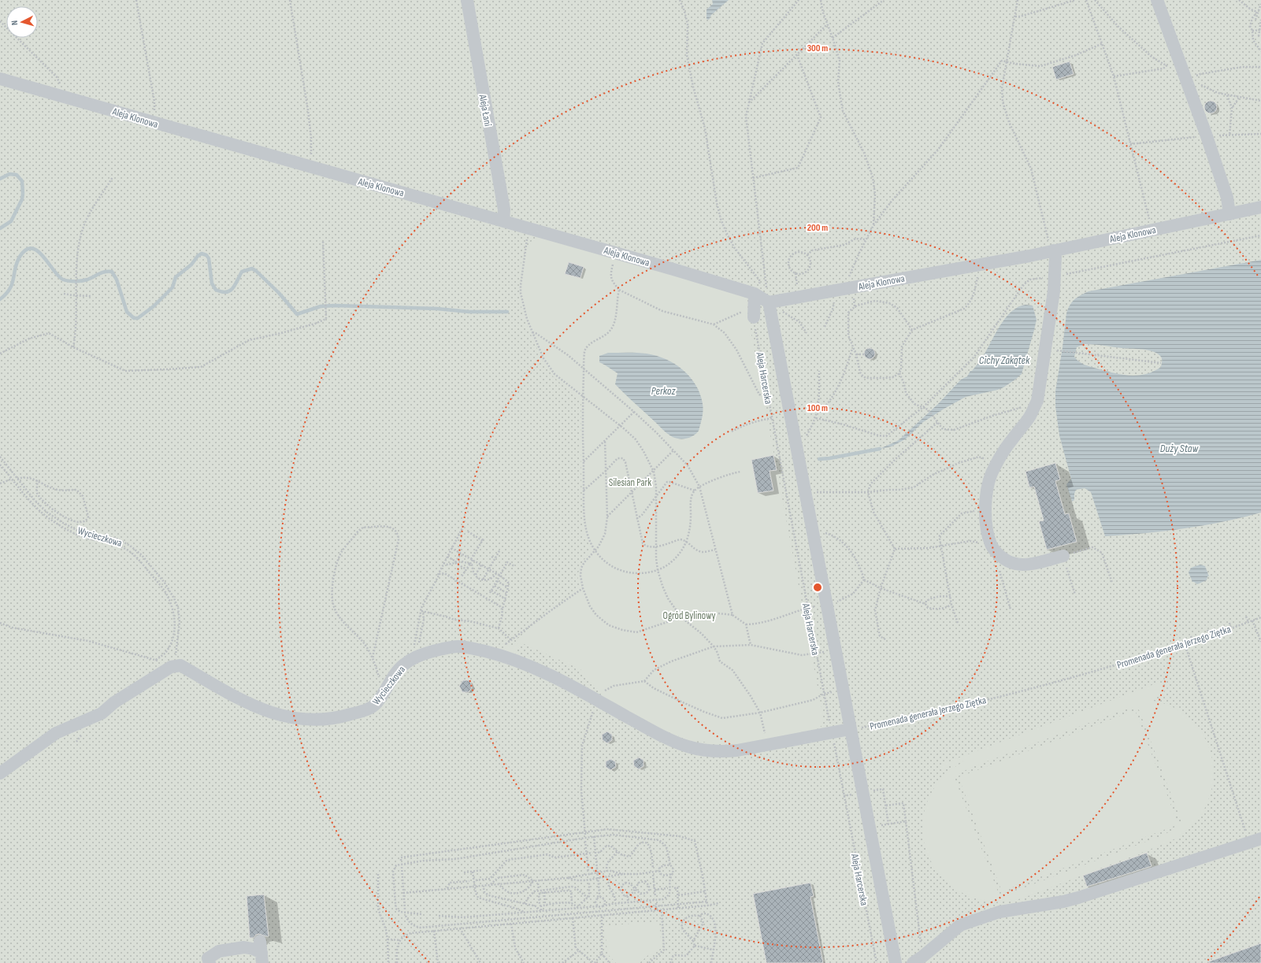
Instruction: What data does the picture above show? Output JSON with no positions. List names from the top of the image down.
{
  "streets": {
    "street": [
      "Aleja Łani",
      "Aleja Klonowa",
      "Aleja Harcerska",
      "Wycieczkowa"
    ],
    "path": ["Promenada generała Jerzego Ziętka"]
  },
  "crossings": [
    ["Aleja Łani", "Aleja Klonowa"],
    ["Aleja Klonowa", "Aleja Harcerska"],
    ["Aleja Harcerska", "Promenada generała Jerzego Ziętka"]
  ],
  "water": ["Cichy Zakątek", "Perkoz", "Duży Staw"],
  "parks": ["Silesian Park", "Ogród Bylinowy"],
  "north": "left",
  "rings": ["300 m", "200 m", "100 m"]
}
